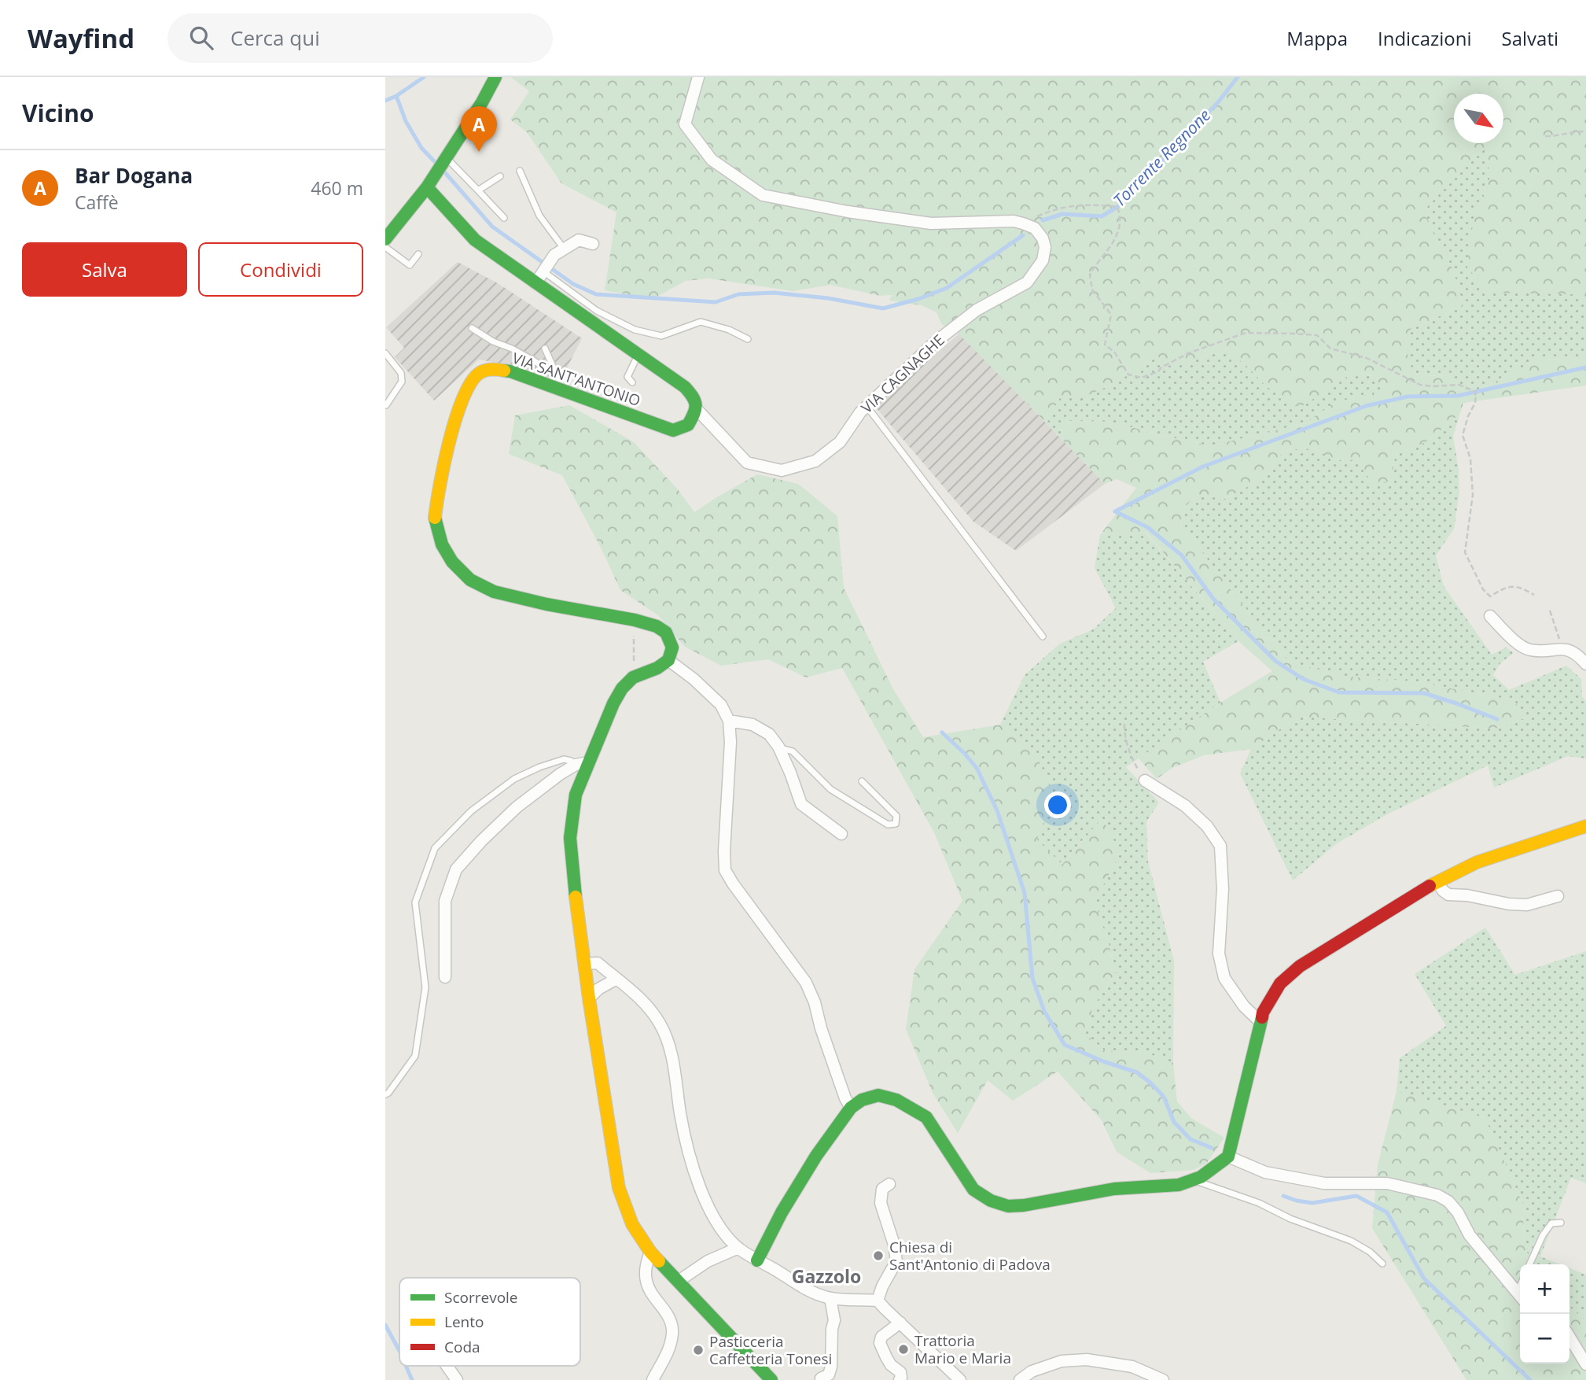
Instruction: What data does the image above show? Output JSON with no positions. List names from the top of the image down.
{
  "streets": {
    "street": ["VIA CAGNAGHE", "VIA SANT'ANTONIO"]
  },
  "crossings": [
    ["VIA CAGNAGHE", "VIA SANT'ANTONIO"]
  ],
  "districts": ["Gazzolo"],
  "water": ["Torrente Regnone"],
  "places": ["Chiesa di Sant'Antonio di Padova", "Trattoria Mario e Maria", "Pasticceria Caffetteria Tonesi"],
  "legend": ["Scorrevole", "Lento", "Coda"],
  "north": "bottom right",
  "page": {
    "header": "Wayfind",
    "search": "Cerca qui",
    "nav": ["Mappa", "Indicazioni", "Salvati"],
    "heading": "Vicino",
    "pins": "A",
    "list": [
      {
        "mark": "A",
        "name": "Bar Dogana",
        "note": "Caffè",
        "value": "460 m"
      }
    ],
    "buttons": ["Salva", "Condividi"],
    "map_buttons": ["+", "−"]
  }
}
